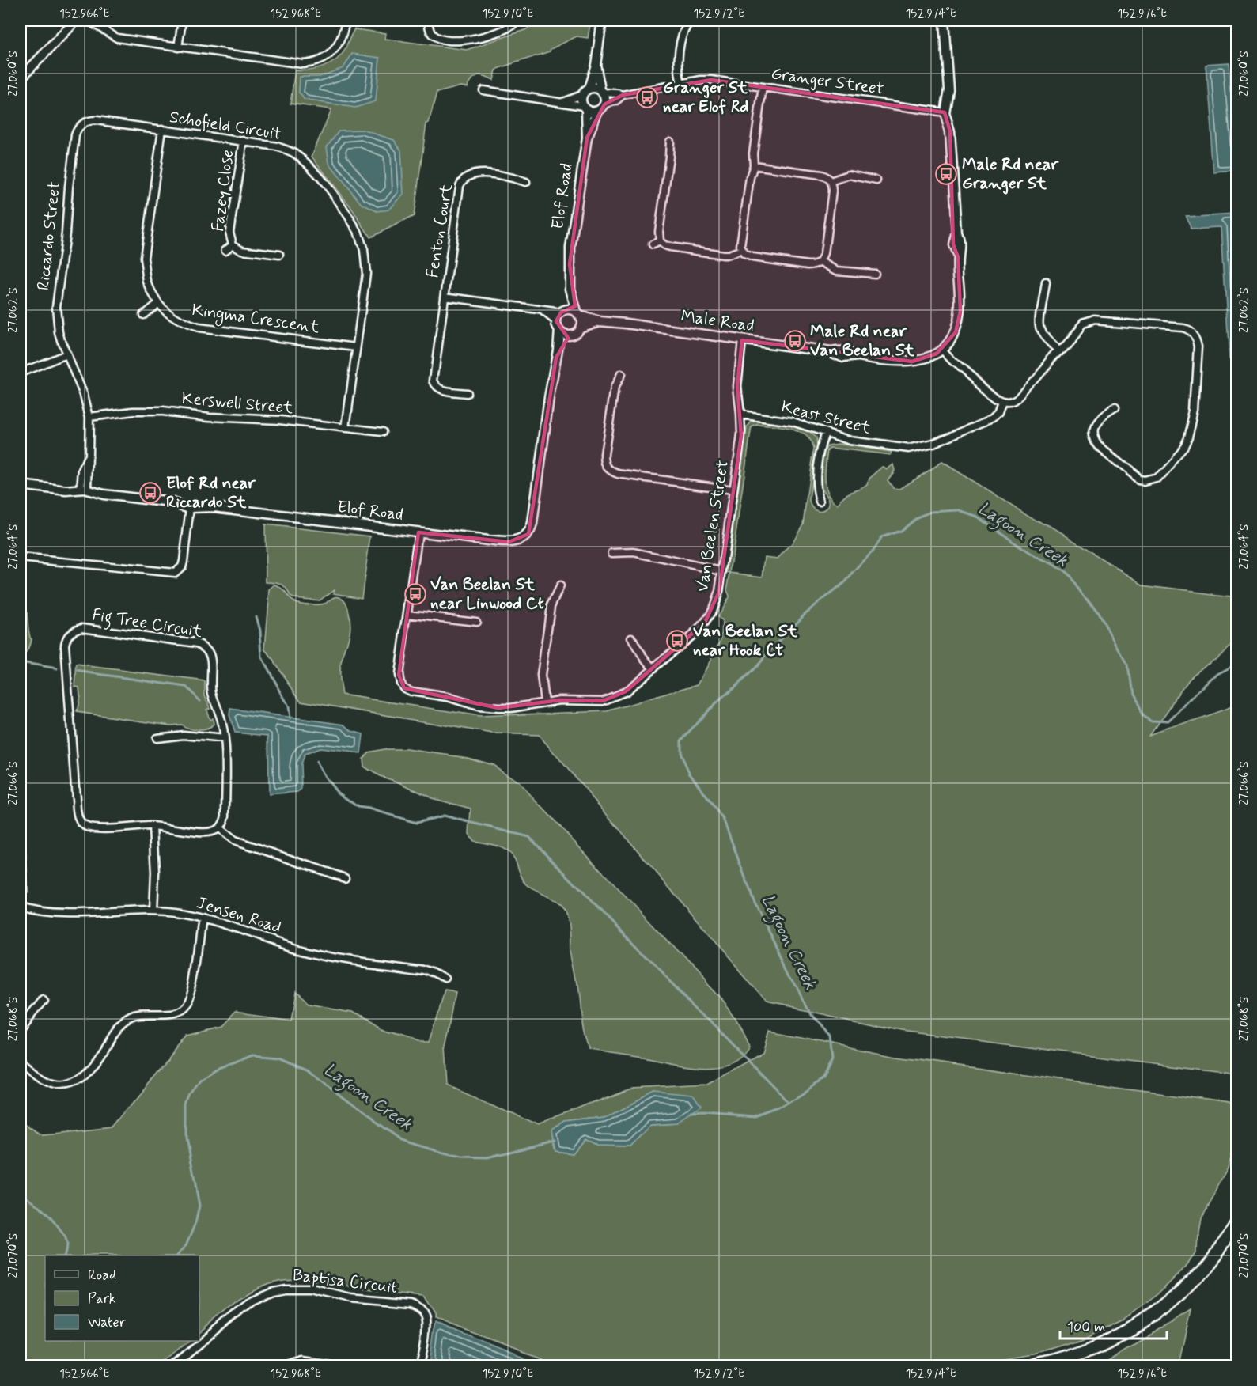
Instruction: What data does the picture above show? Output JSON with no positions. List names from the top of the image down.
{
  "streets": {
    "street": [
      "Granger Street",
      "Schofield Circuit",
      "Fazey Close",
      "Elof Road",
      "Fenton Court",
      "Riccardo Street",
      "Kingma Crescent",
      "Male Road",
      "Kerswell Street",
      "Keast Street",
      "Van Beelen Street",
      "Fig Tree Circuit",
      "Jensen Road",
      "Baptisa Circuit"
    ]
  },
  "crossings": [
    ["Granger Street", "Elof Road"],
    ["Schofield Circuit", "Fazey Close"],
    ["Schofield Circuit", "Riccardo Street"],
    ["Schofield Circuit", "Kingma Crescent"],
    ["Schofield Circuit", "Kerswell Street"],
    ["Elof Road", "Riccardo Street"],
    ["Elof Road", "Male Road"],
    ["Elof Road", "Van Beelen Street"],
    ["Riccardo Street", "Kerswell Street"],
    ["Male Road", "Van Beelen Street"],
    ["Keast Street", "Van Beelen Street"]
  ],
  "water": ["Lagoon Creek"],
  "places": {
    "bus stop": [
      "Granger St near Elof Rd",
      "Male Rd near Granger St",
      "Male Rd near Van Beelan St",
      "Elof Rd near Riccardo St",
      "Van Beelan St near Linwood Ct",
      "Van Beelan St near Hook Ct"
    ]
  },
  "legend": ["Road", "Park", "Water"],
  "scale_bar": "100 m",
  "coordinates": [
    "152.966°E",
    "152.968°E",
    "152.970°E",
    "152.972°E",
    "152.974°E",
    "152.976°E",
    "27.060°S",
    "27.062°S",
    "27.064°S",
    "27.066°S",
    "27.068°S",
    "27.070°S"
  ]
}
